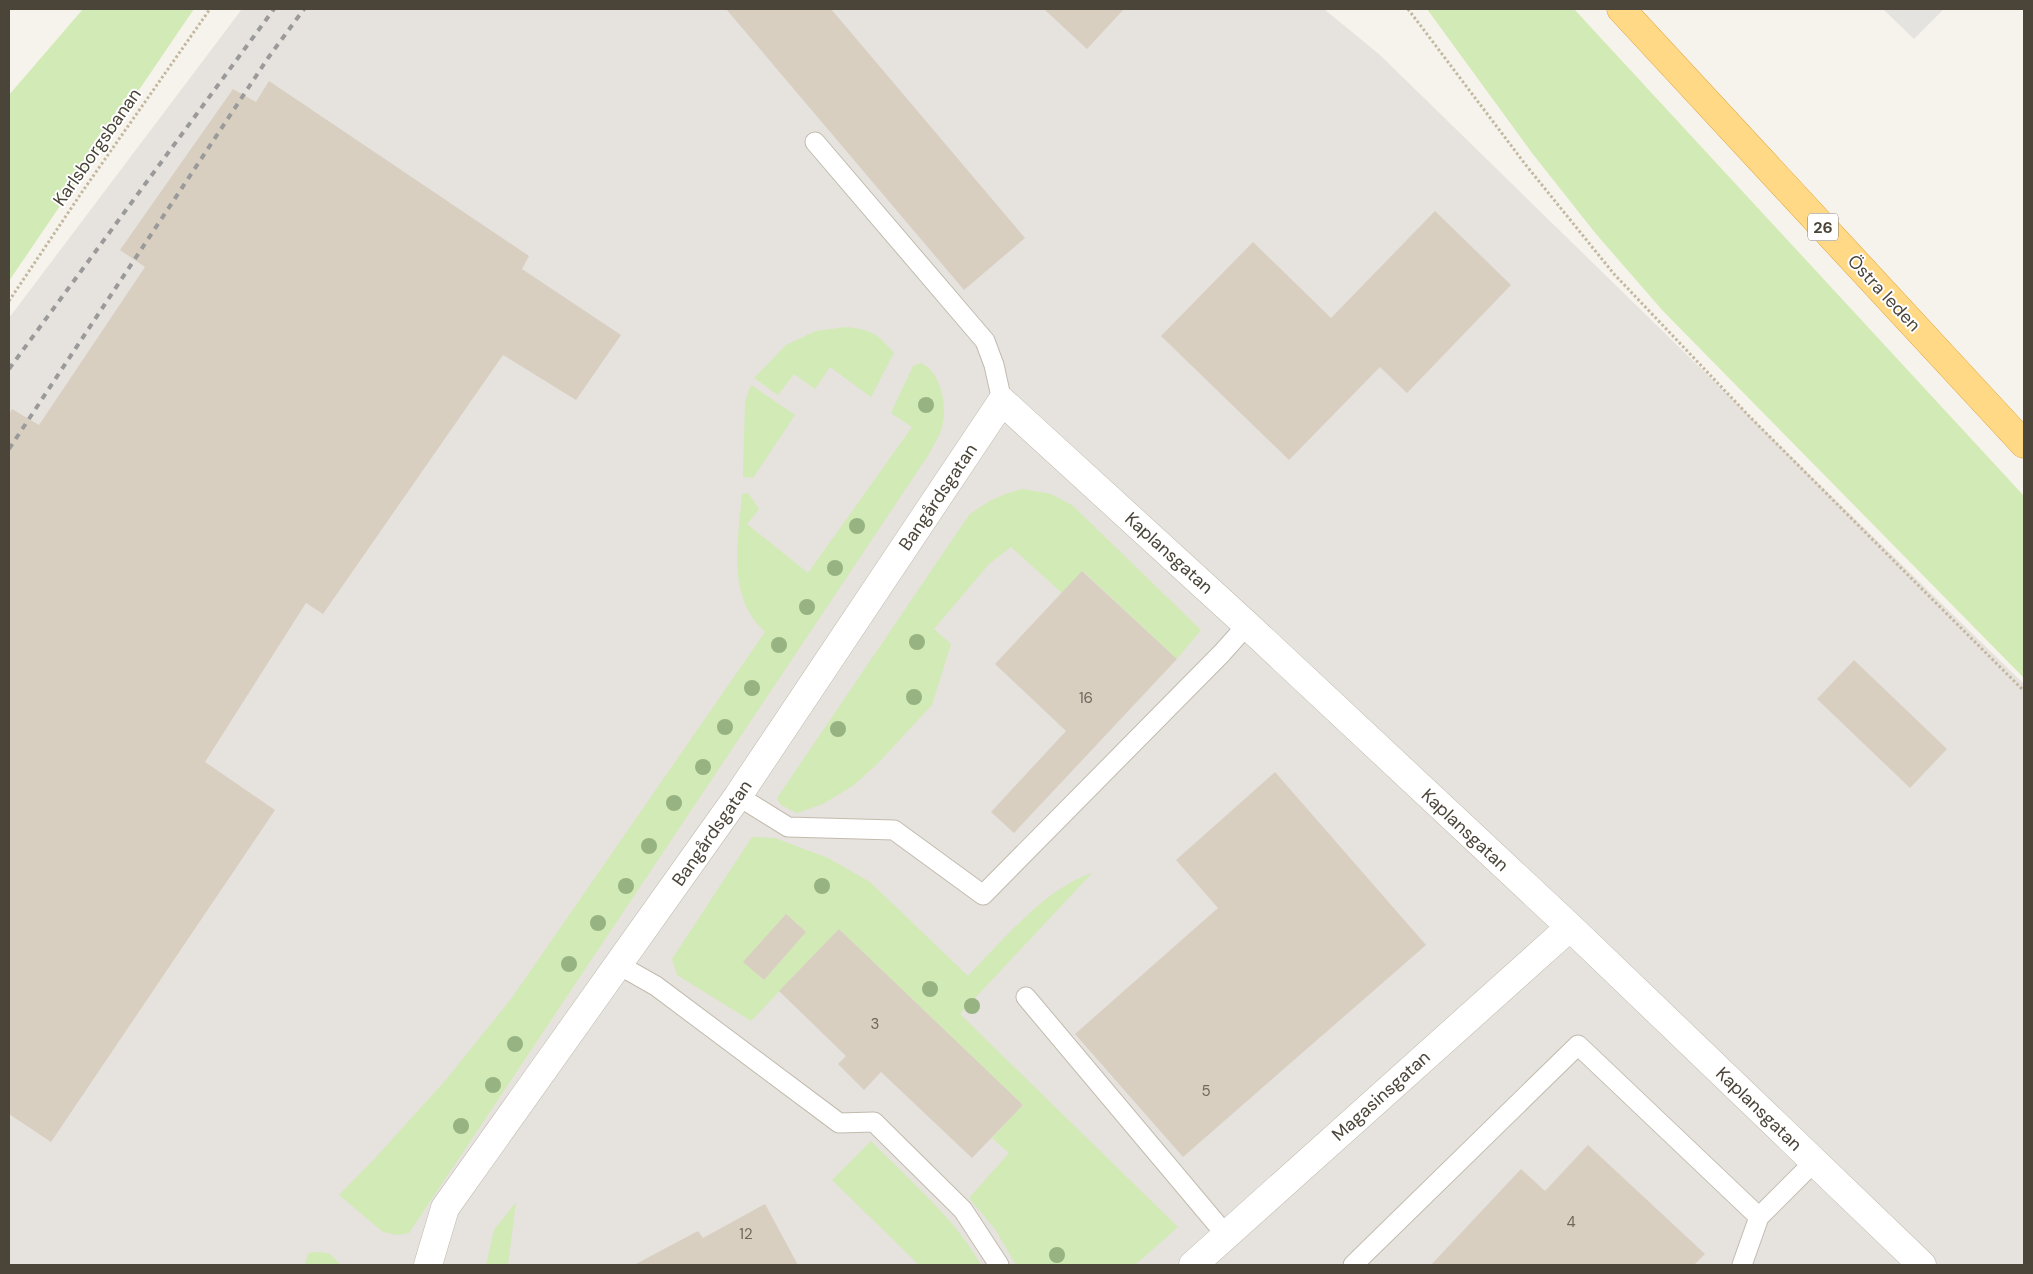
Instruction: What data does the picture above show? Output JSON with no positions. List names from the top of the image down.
{
  "streets": {
    "highway": ["26", "Östra leden"],
    "street": ["Bangårdsgatan", "Kaplansgatan", "Magasinsgatan"],
    "path": ["Karlsborgsbanan"]
  },
  "crossings": [
    ["Bangårdsgatan", "Kaplansgatan"],
    ["Kaplansgatan", "Magasinsgatan"]
  ],
  "house_numbers": [
    "16",
    "3",
    "5",
    "4",
    "12"
  ]
}
